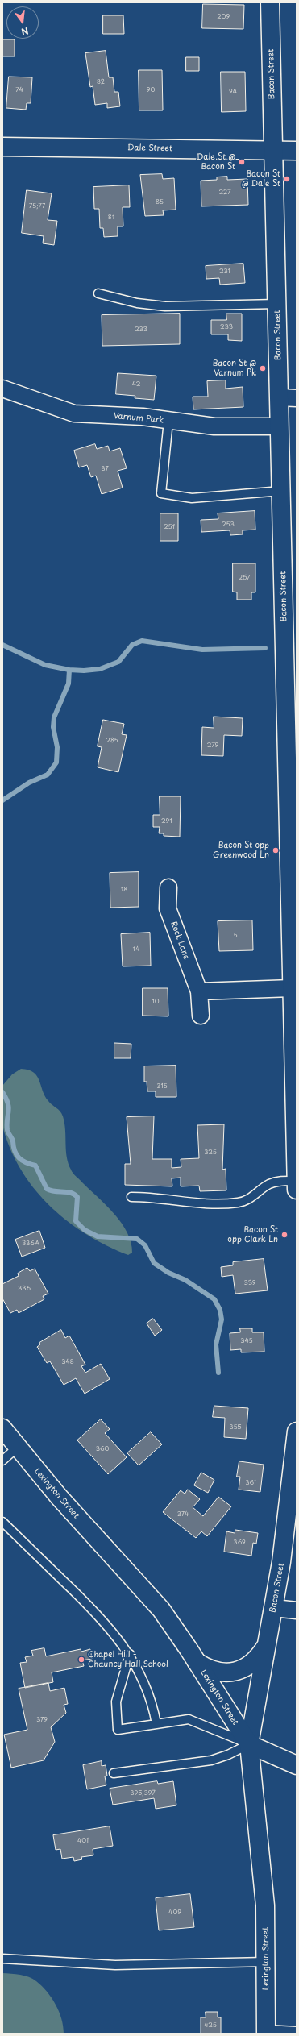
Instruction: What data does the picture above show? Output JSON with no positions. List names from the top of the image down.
{
  "streets": {
    "main road": ["Bacon Street", "Dale Street", "Lexington Street"],
    "street": ["Varnum Park", "Rock Lane"]
  },
  "crossings": [
    ["Bacon Street", "Dale Street"],
    ["Bacon Street", "Varnum Park"],
    ["Bacon Street", "Lexington Street"]
  ],
  "places": [
    "Dale St @ Bacon St",
    "Bacon St @ Dale St",
    "Bacon St @ Varnum Pk",
    "Bacon St opp Greenwood Ln",
    "Bacon St opp Clark Ln",
    "Chapel Hill - Chauncy Hall School"
  ],
  "house_numbers": [
    "209",
    "82",
    "74",
    "90",
    "94",
    "227",
    "85",
    "75;77",
    "81",
    "231",
    "233",
    "233",
    "42",
    "37",
    "253",
    "251",
    "267",
    "285",
    "279",
    "291",
    "18",
    "5",
    "14",
    "10",
    "315",
    "325",
    "336A",
    "339",
    "336",
    "345",
    "348",
    "355",
    "360",
    "361",
    "374",
    "369",
    "379",
    "395;397",
    "401",
    "409",
    "425"
  ],
  "north": "bottom"
}
